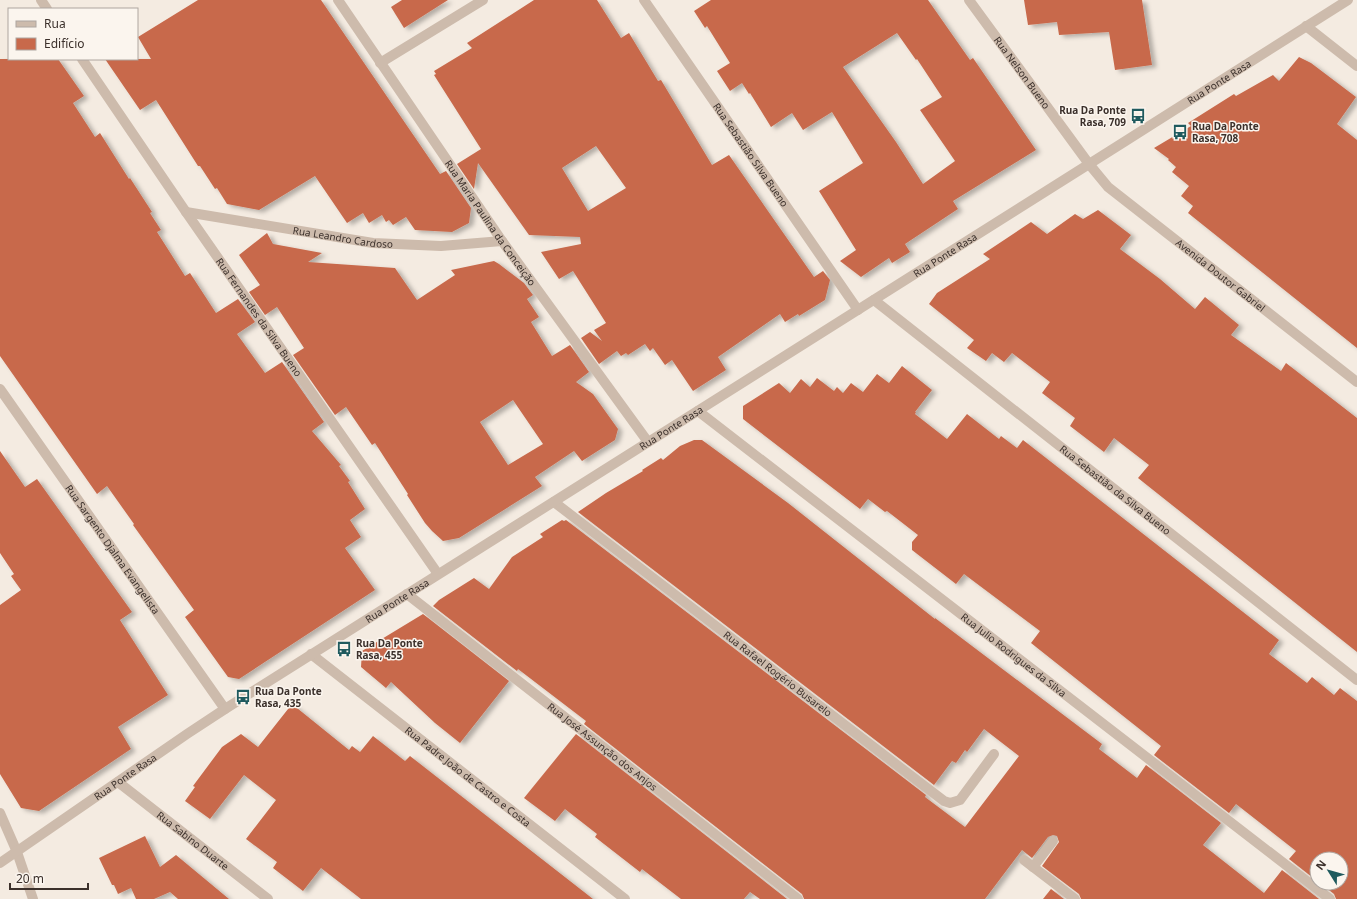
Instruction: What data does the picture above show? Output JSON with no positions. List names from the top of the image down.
{
  "streets": {
    "street": [
      "Rua Nelson Bueno",
      "Rua Ponte Rasa",
      "Rua Sebastião Silva Bueno",
      "Rua Maria Paulina da Conceição",
      "Rua Leandro Cardoso",
      "Avenida Doutor Gabriel",
      "Rua Fernandes da Silva Bueno",
      "Rua Sebastião da Silva Bueno",
      "Rua Sargento Djalma Evangelista",
      "Rua Julio Rodrigues da Silva",
      "Rua Rafael Rogério Busarelo",
      "Rua José Assunção dos Anjos",
      "Rua Padre João de Castro e Costa",
      "Rua Sabino Duarte"
    ]
  },
  "crossings": [
    ["Rua Nelson Bueno", "Rua Ponte Rasa"],
    ["Rua Nelson Bueno", "Avenida Doutor Gabriel"],
    ["Rua Ponte Rasa", "Rua Sebastião Silva Bueno"],
    ["Rua Ponte Rasa", "Rua Maria Paulina da Conceição"],
    ["Rua Ponte Rasa", "Avenida Doutor Gabriel"],
    ["Rua Ponte Rasa", "Rua Fernandes da Silva Bueno"],
    ["Rua Ponte Rasa", "Rua Sebastião da Silva Bueno"],
    ["Rua Ponte Rasa", "Rua Sargento Djalma Evangelista"],
    ["Rua Ponte Rasa", "Rua Julio Rodrigues da Silva"],
    ["Rua Ponte Rasa", "Rua Rafael Rogério Busarelo"],
    ["Rua Ponte Rasa", "Rua José Assunção dos Anjos"],
    ["Rua Ponte Rasa", "Rua Padre João de Castro e Costa"],
    ["Rua Ponte Rasa", "Rua Sabino Duarte"],
    ["Rua Maria Paulina da Conceição", "Rua Leandro Cardoso"],
    ["Rua Leandro Cardoso", "Rua Fernandes da Silva Bueno"]
  ],
  "places": {
    "bus stop": [
      "Rua Da Ponte Rasa, 709",
      "Rua Da Ponte Rasa, 708",
      "Rua Da Ponte Rasa, 455",
      "Rua Da Ponte Rasa, 435"
    ]
  },
  "legend": ["Rua", "Edifício"],
  "scale_bar": "20 m",
  "north": "top left"
}
